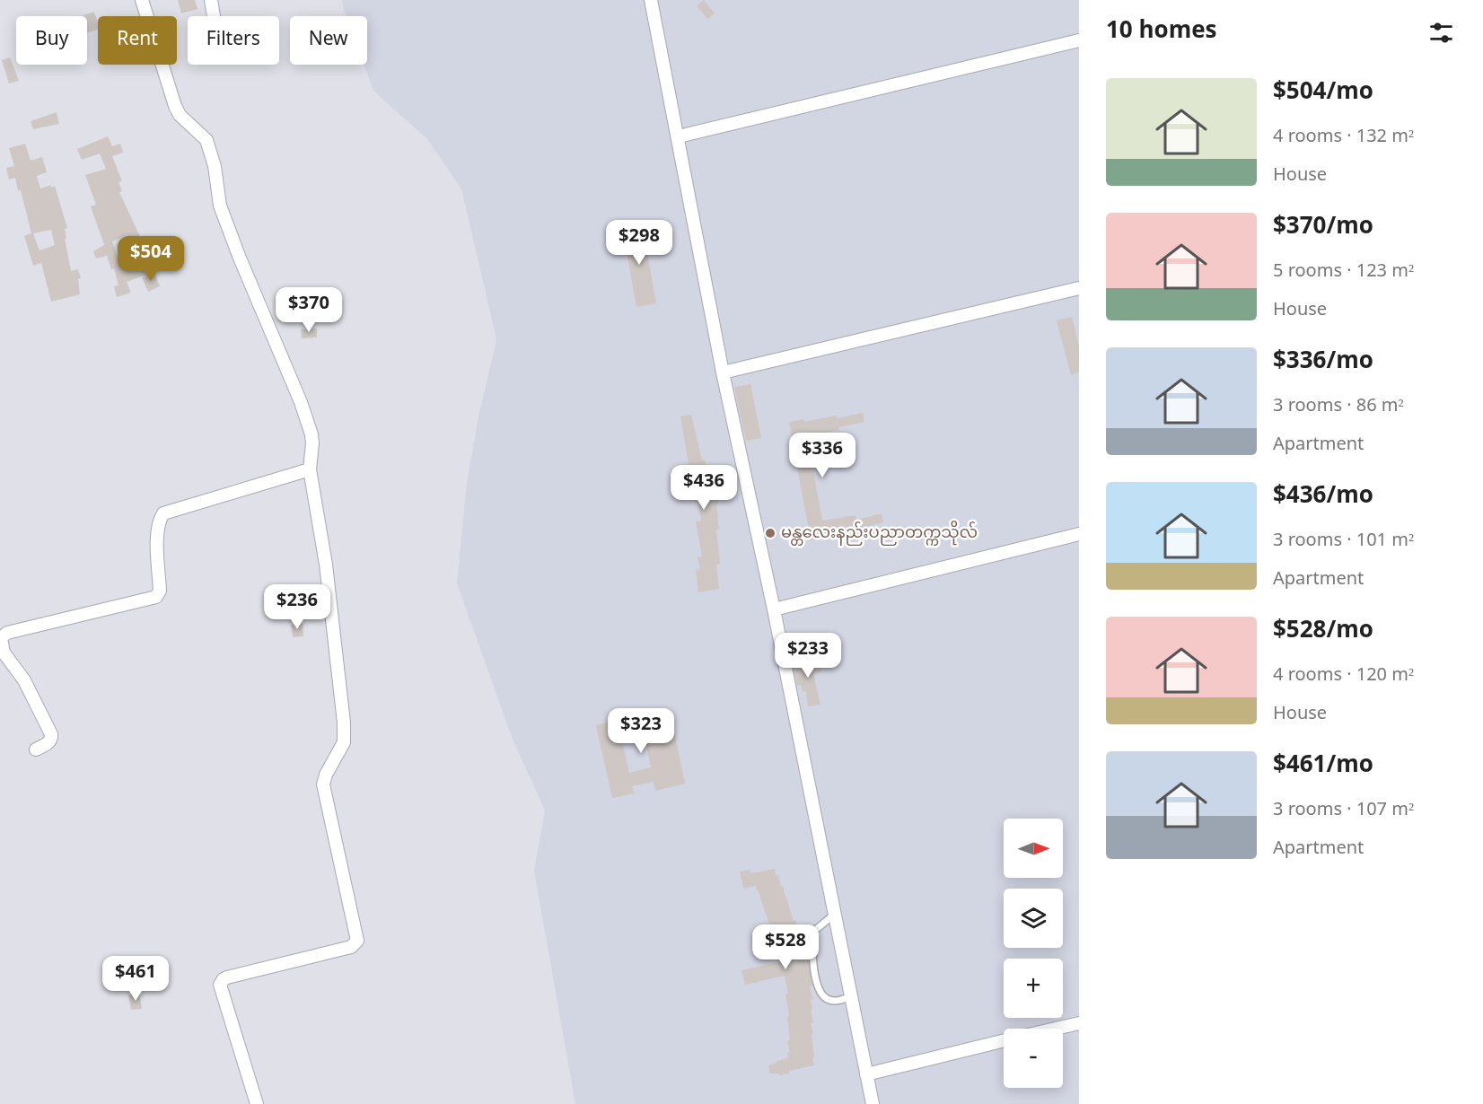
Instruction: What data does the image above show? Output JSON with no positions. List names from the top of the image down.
{
  "places": ["မန္တလေးနည်းပညာတက္ကသိုလ်"],
  "north": "right",
  "page": {
    "heading": "10 homes",
    "chip": [
      "Buy",
      "Rent",
      "Filters",
      "New"
    ],
    "list": [
      {
        "name": "$504/mo",
        "note": "4 rooms · 132 m² · House"
      },
      {
        "name": "$370/mo",
        "note": "5 rooms · 123 m² · House"
      },
      {
        "name": "$336/mo",
        "note": "3 rooms · 86 m² · Apartment"
      },
      {
        "name": "$436/mo",
        "note": "3 rooms · 101 m² · Apartment"
      },
      {
        "name": "$528/mo",
        "note": "4 rooms · 120 m² · House"
      },
      {
        "name": "$461/mo",
        "note": "3 rooms · 107 m² · Apartment"
      }
    ],
    "price": [
      "$298",
      "$504",
      "$370",
      "$336",
      "$436",
      "$236",
      "$233",
      "$323",
      "$528",
      "$461"
    ],
    "map_buttons": ["+", "−"]
  }
}
